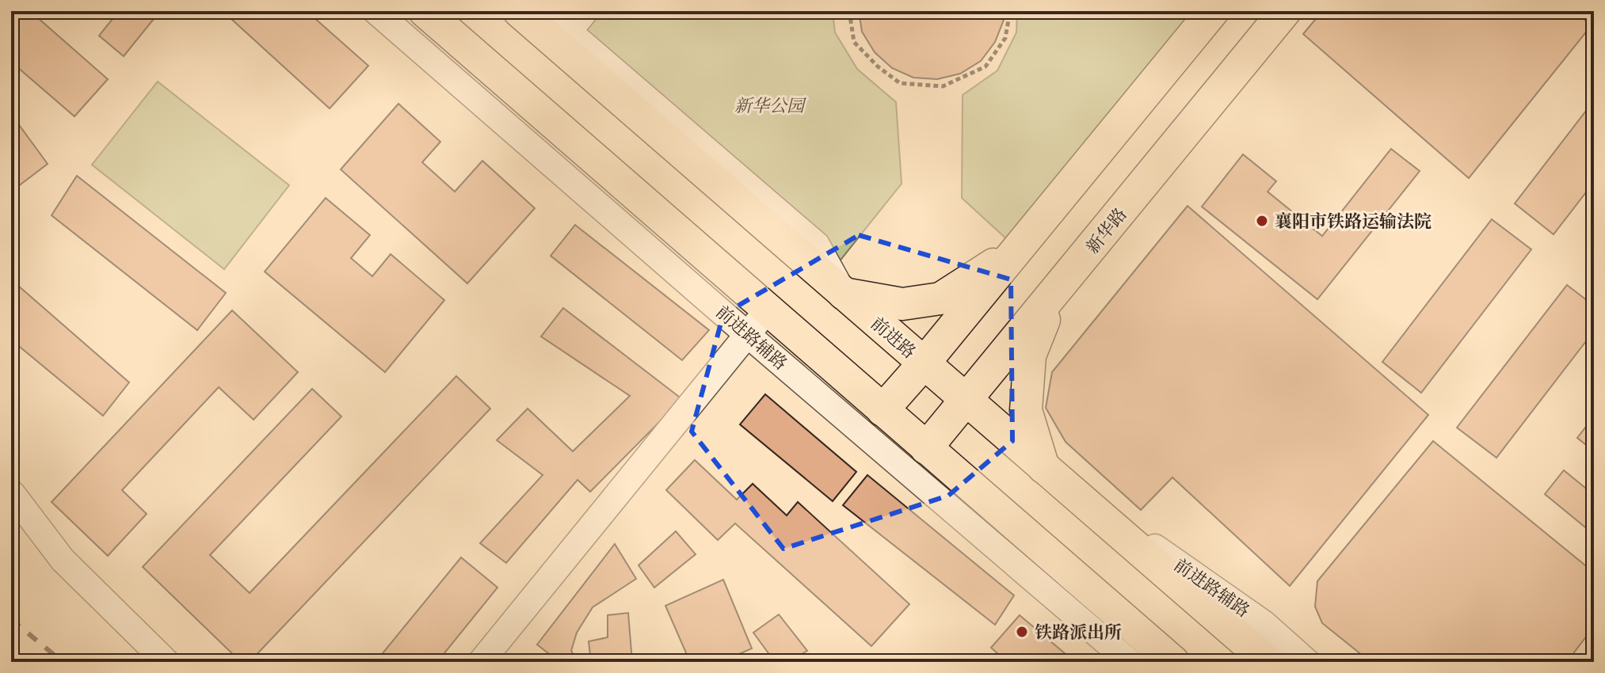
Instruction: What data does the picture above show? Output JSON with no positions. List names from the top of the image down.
{
  "streets": {
    "main road": ["新华路", "前进路"],
    "street": ["前进路辅路"]
  },
  "crossings": [
    ["新华路", "前进路"],
    ["前进路辅路", "前进路"]
  ],
  "parks": ["新华公园"],
  "places": ["襄阳市铁路运输法院", "铁路派出所"]
}
